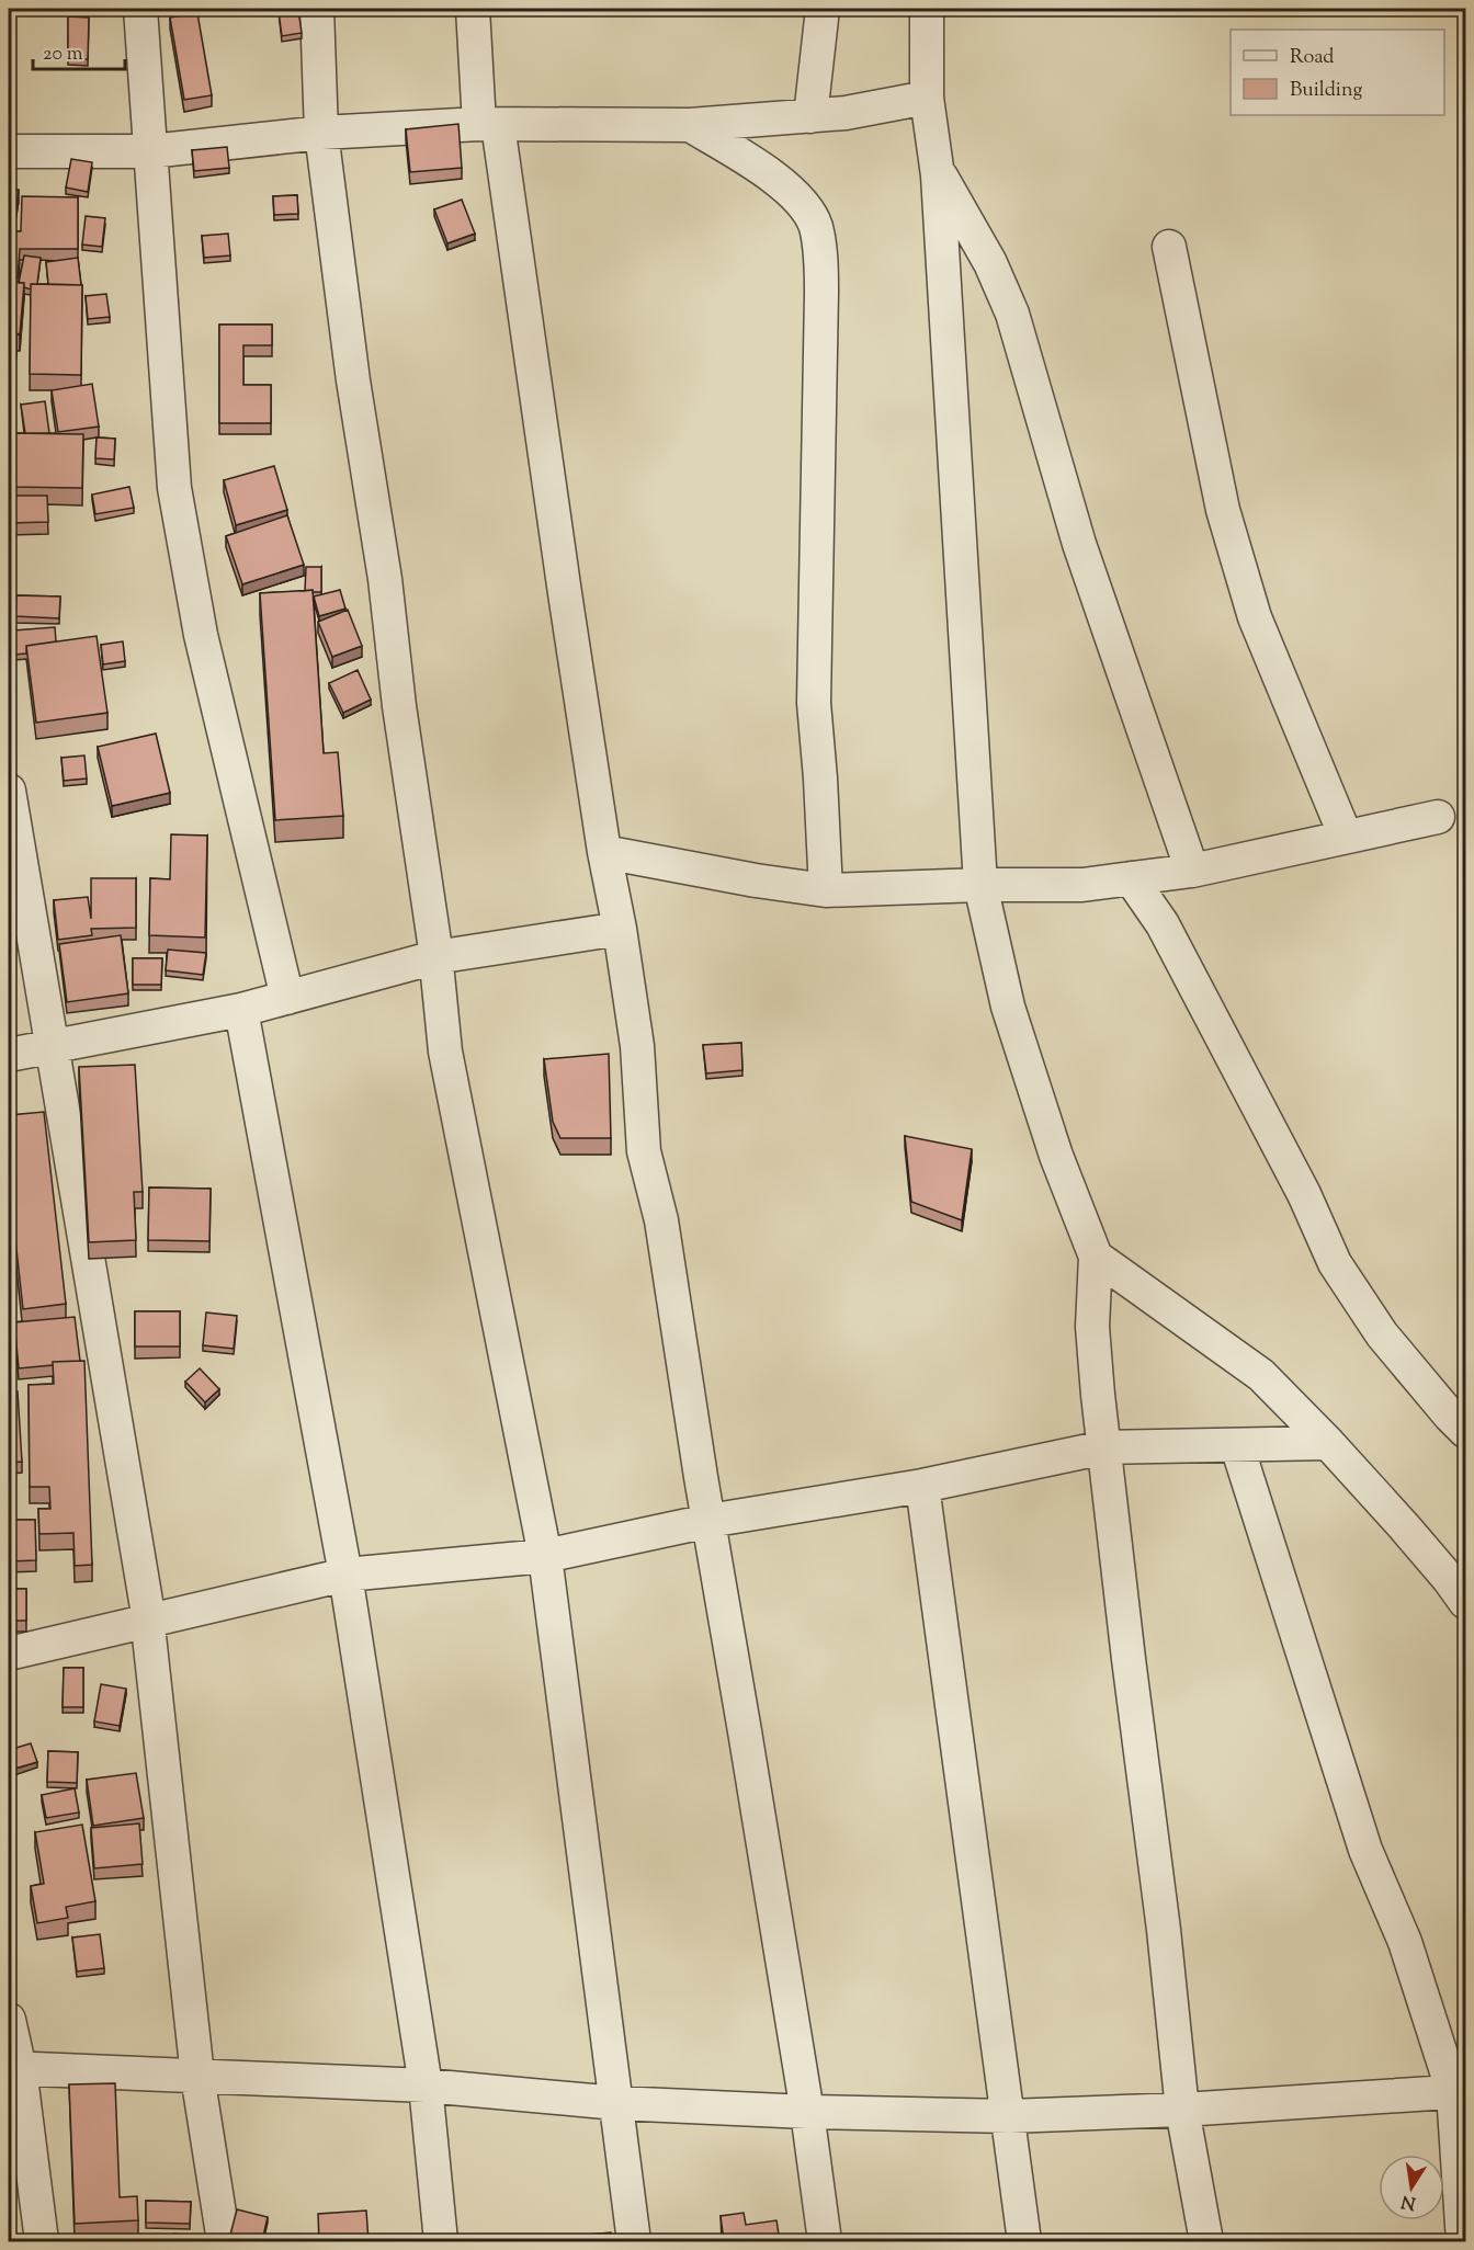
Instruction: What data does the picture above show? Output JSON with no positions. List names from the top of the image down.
{
  "legend": ["Road", "Building"],
  "scale_bar": "20 m",
  "north": "bottom"
}
